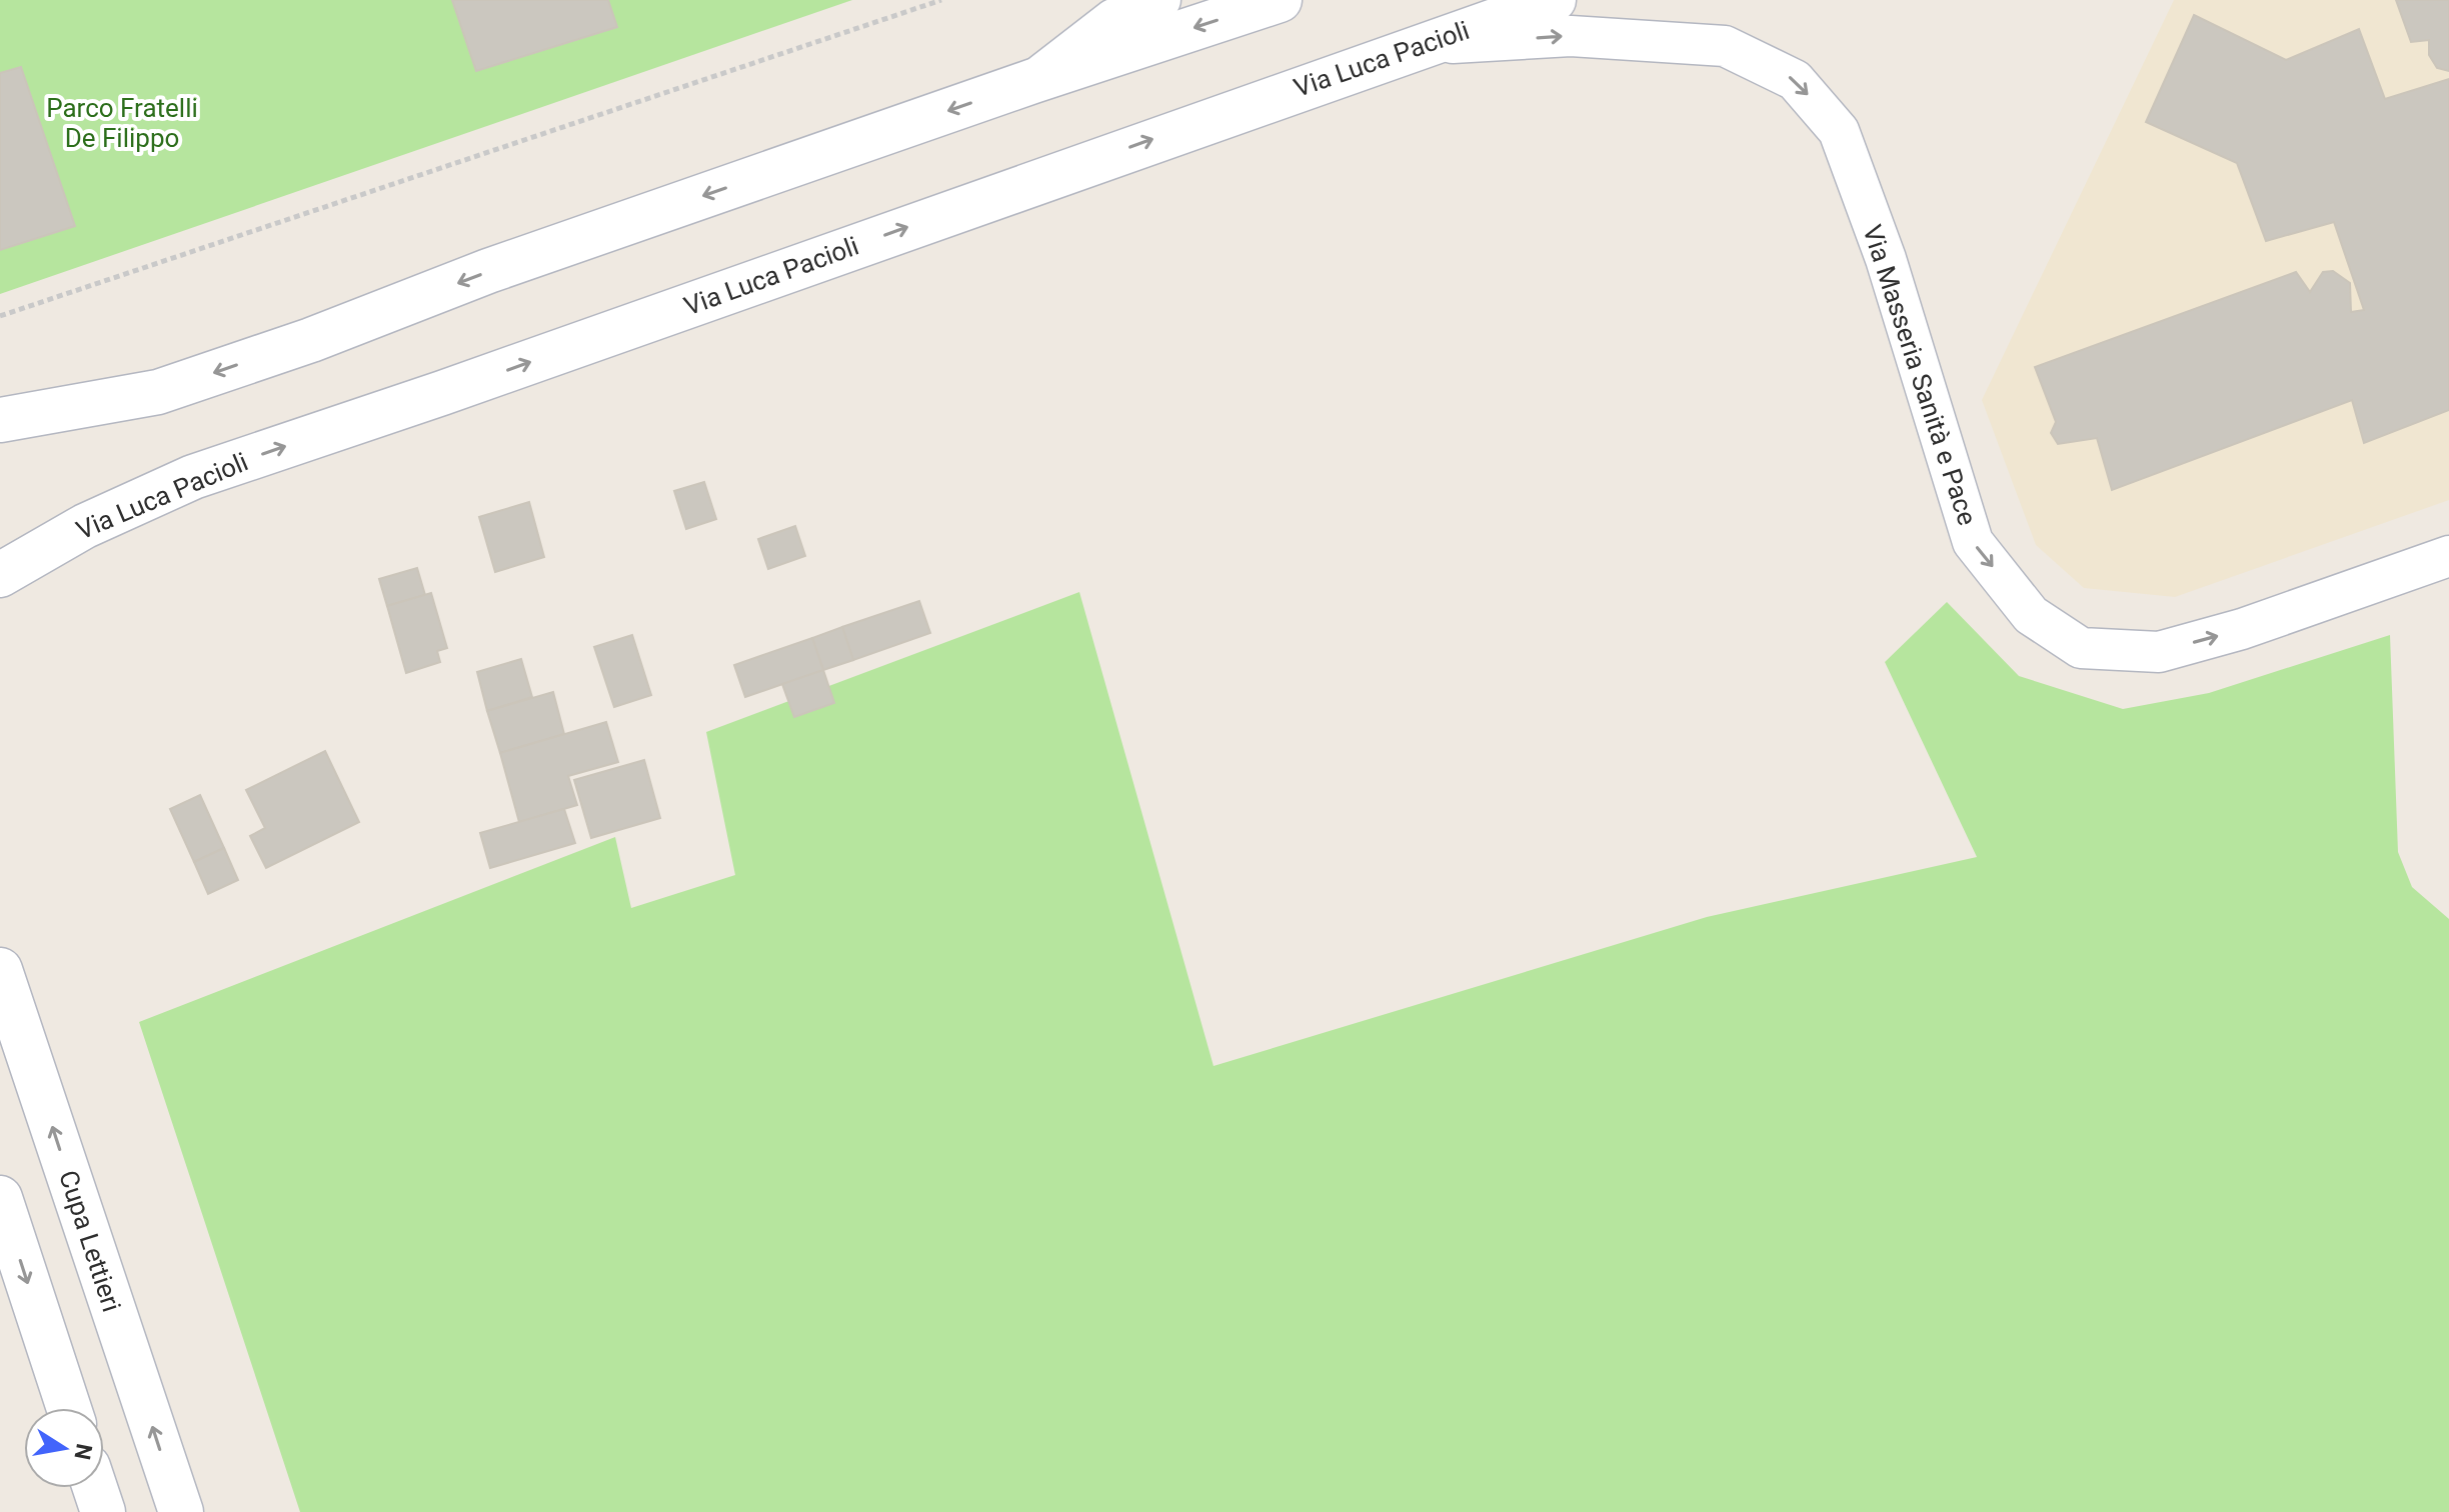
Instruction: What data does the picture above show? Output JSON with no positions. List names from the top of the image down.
{
  "streets": {
    "main road": ["Via Luca Pacioli", "Cupa Lettieri"],
    "street": ["Via Masseria Sanità e Pace"]
  },
  "crossings": [
    ["Via Luca Pacioli", "Via Masseria Sanità e Pace"]
  ],
  "one_way": ["Via Masseria Sanità e Pace"],
  "parks": ["Parco Fratelli De Filippo"],
  "north": "right"
}
